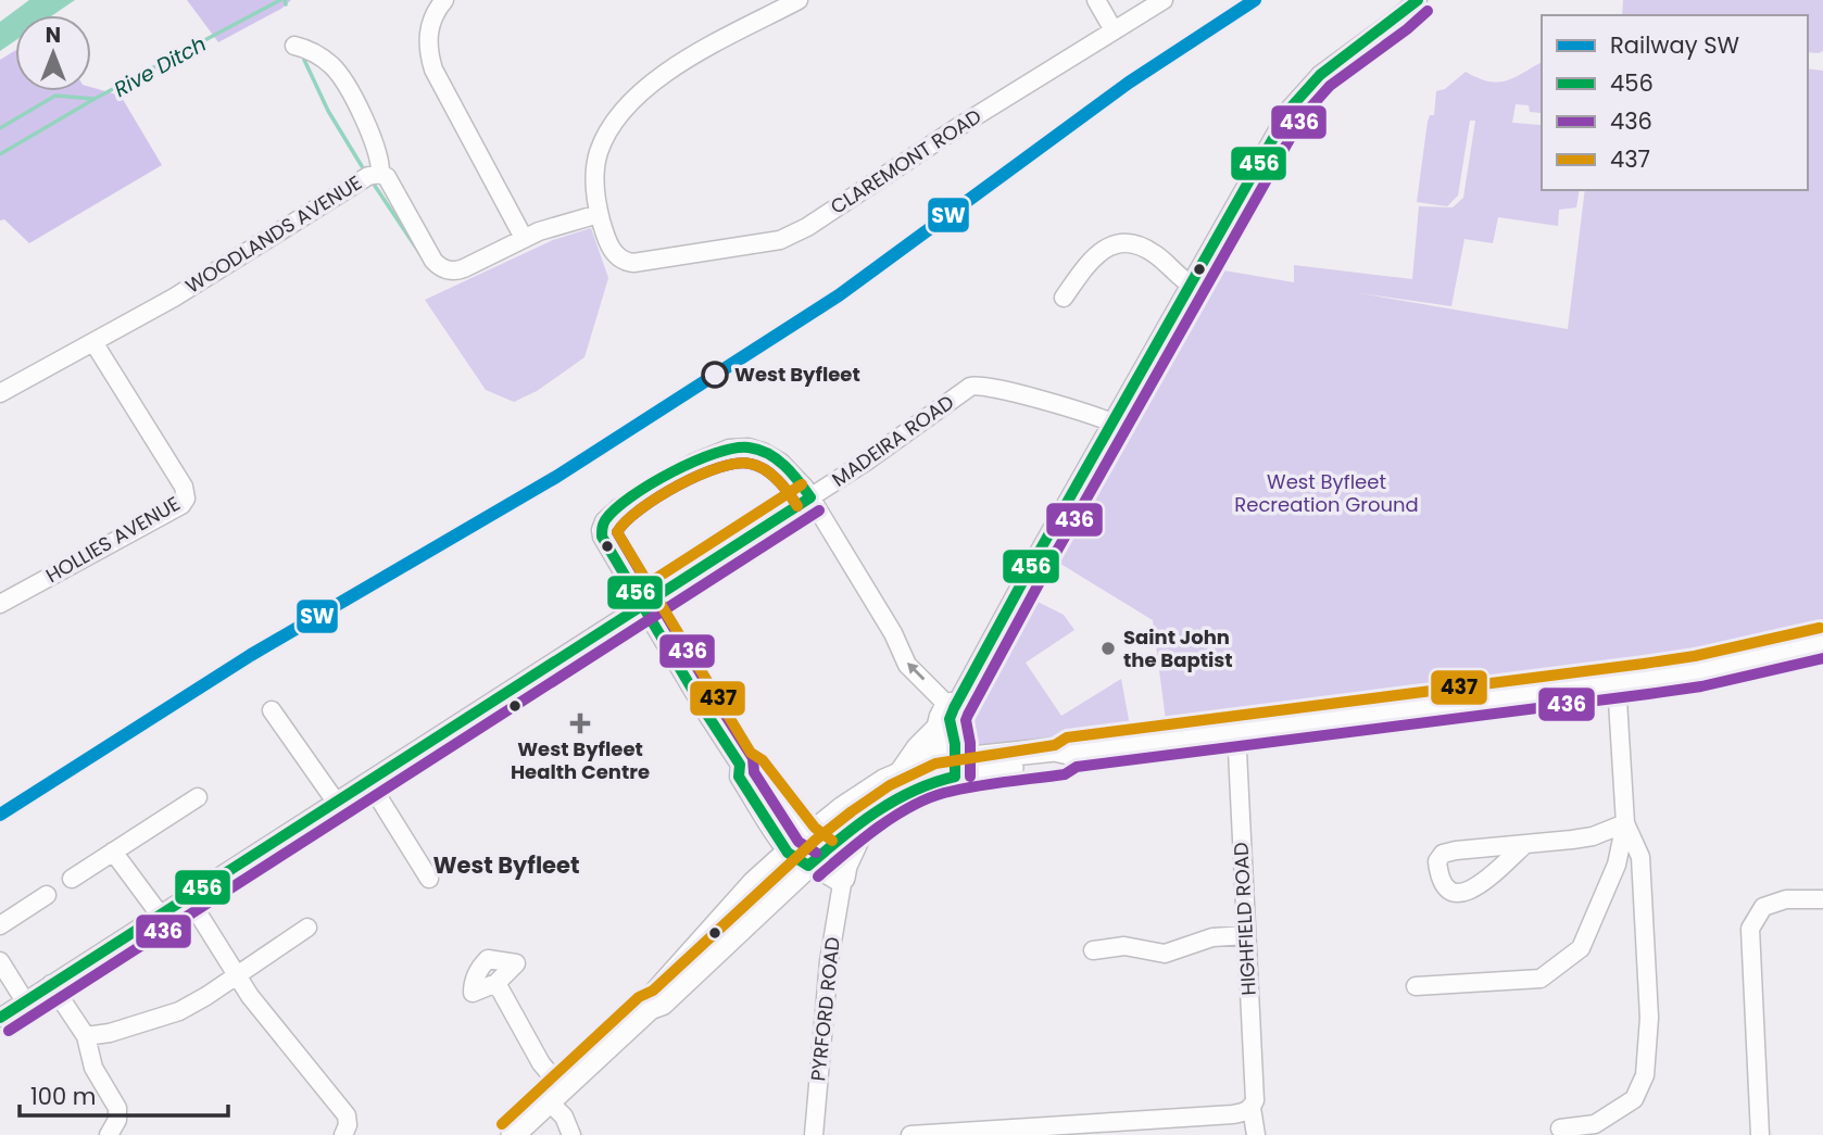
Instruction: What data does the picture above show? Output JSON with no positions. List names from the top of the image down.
{
  "streets": {
    "street": [
      "CLAREMONT ROAD",
      "WOODLANDS AVENUE",
      "MADEIRA ROAD",
      "HOLLIES AVENUE",
      "HIGHFIELD ROAD",
      "PYRFORD ROAD"
    ]
  },
  "crossings": [
    ["CLAREMONT ROAD", "WOODLANDS AVENUE"],
    ["WOODLANDS AVENUE", "HOLLIES AVENUE"]
  ],
  "districts": ["West Byfleet"],
  "water": ["Rive Ditch"],
  "parks": ["West Byfleet Recreation Ground"],
  "places": {
    "other": ["West Byfleet", "Saint John the Baptist"],
    "health": ["West Byfleet Health Centre"]
  },
  "lines": [
    "rail line SW",
    "transit line 456",
    "transit line 436",
    "transit line 437"
  ],
  "legend": [
    "Railway SW",
    "456",
    "436",
    "437"
  ],
  "scale_bar": "100 m",
  "north": "top"
}
